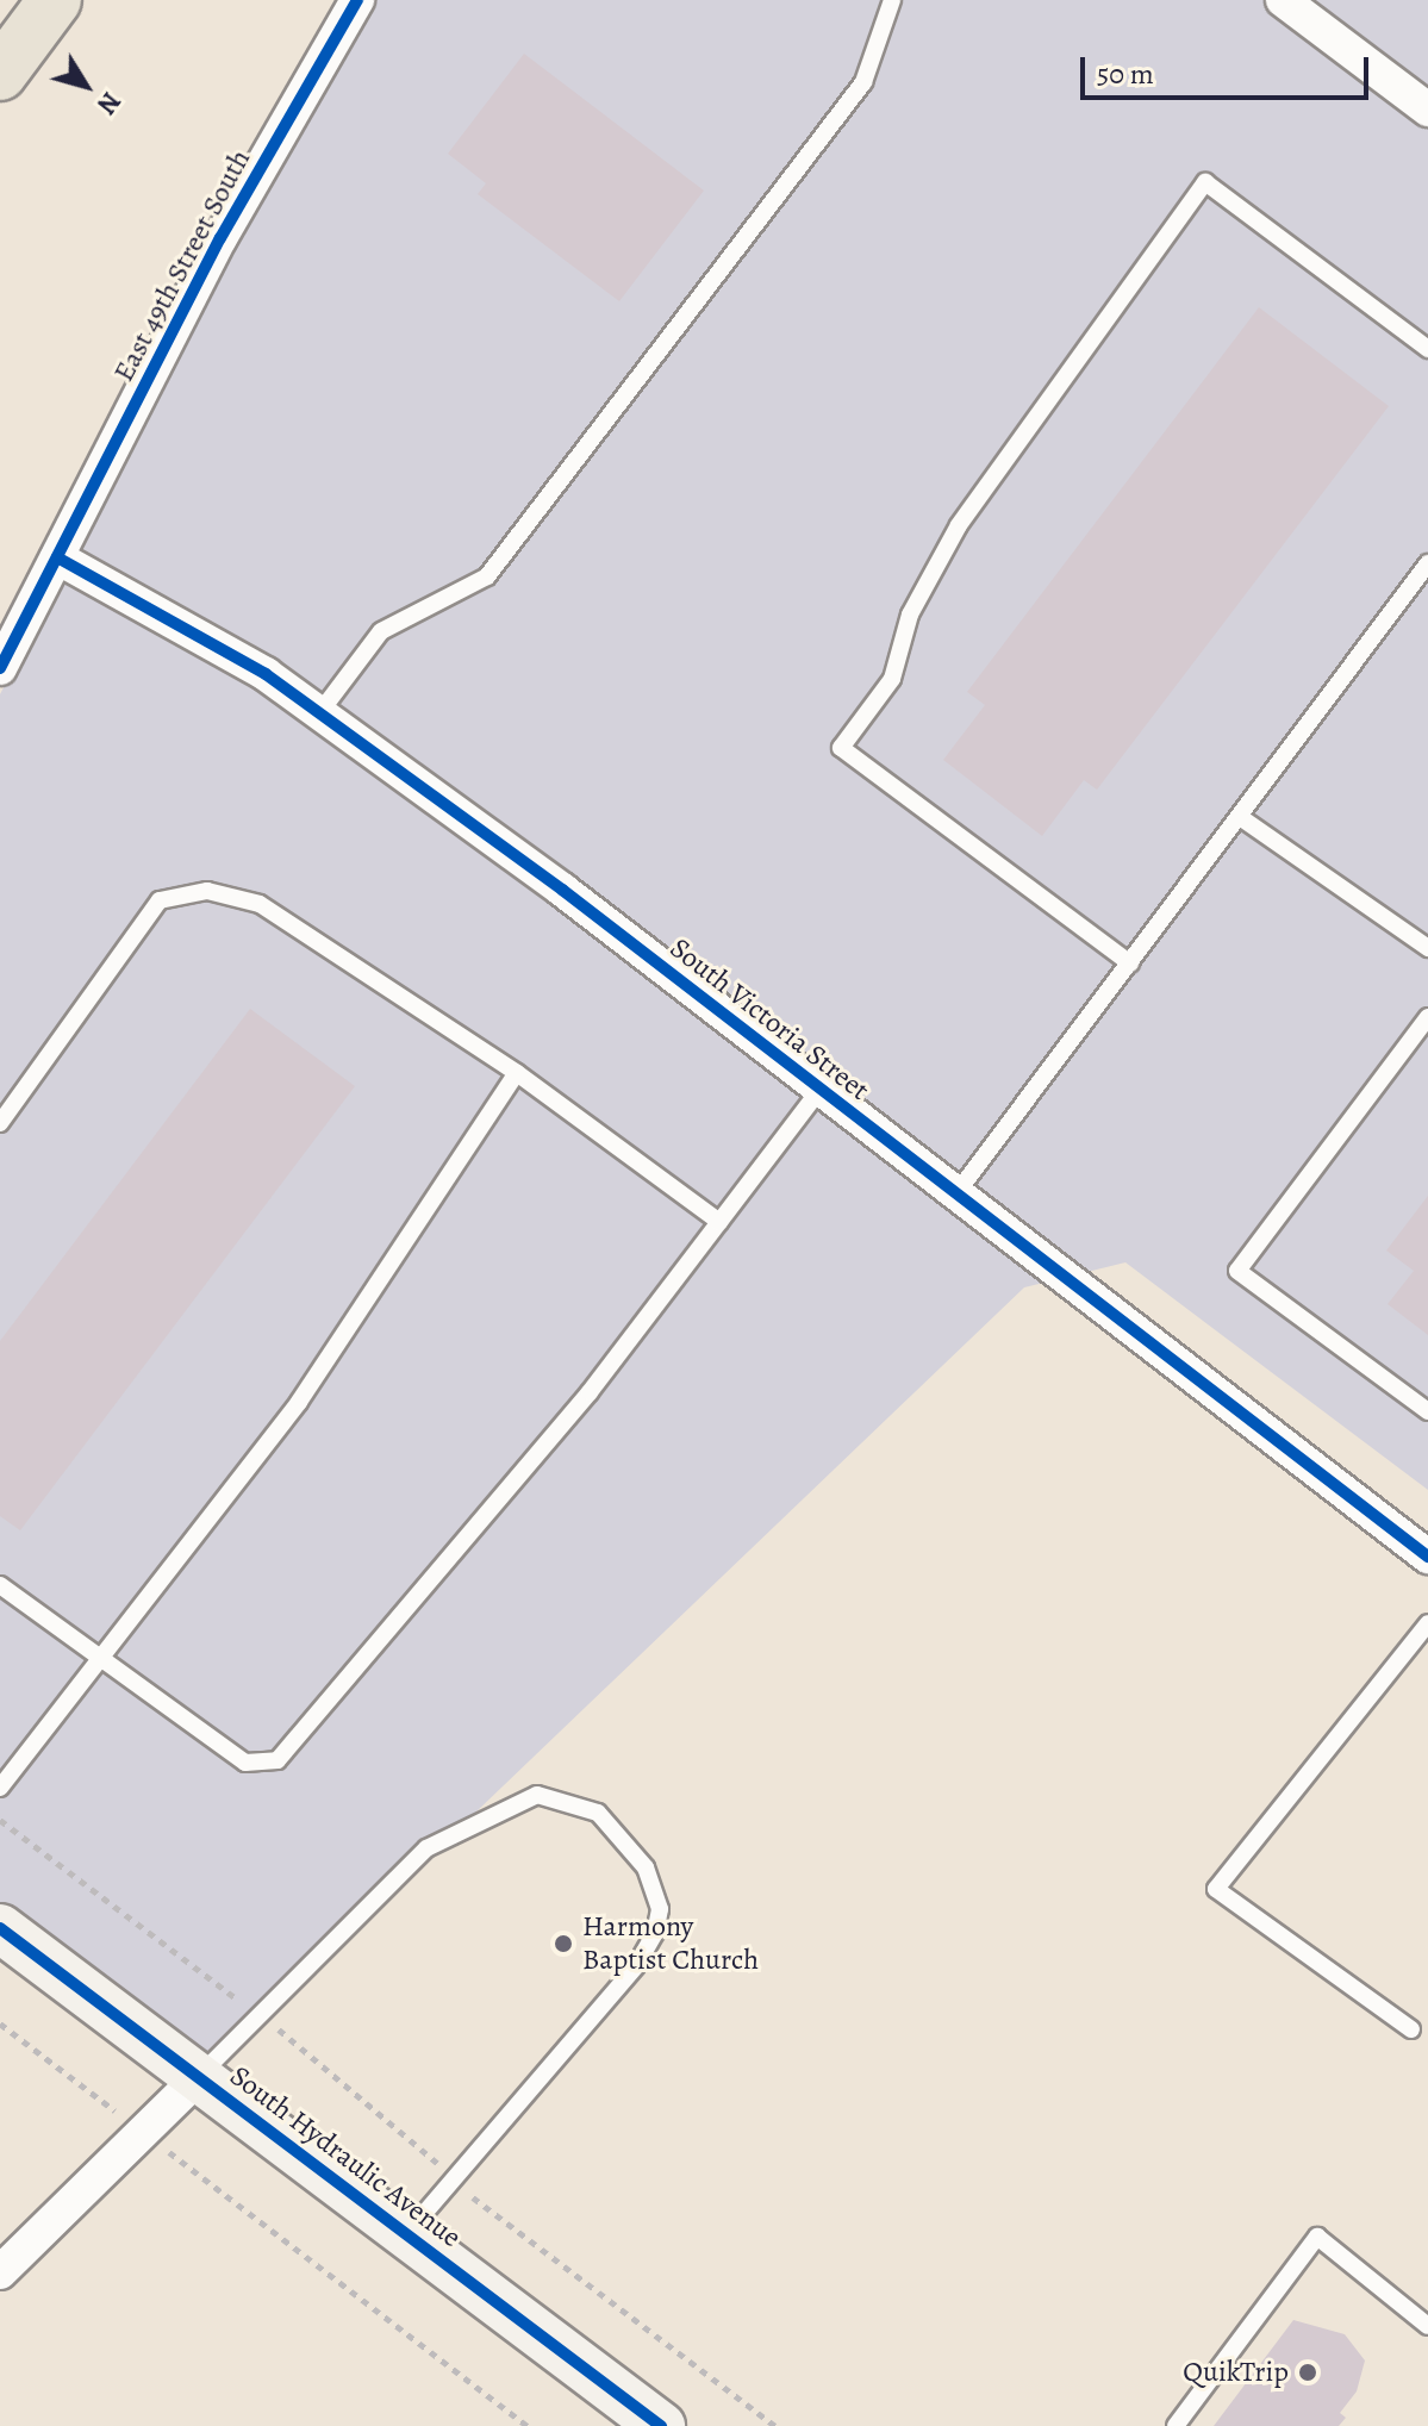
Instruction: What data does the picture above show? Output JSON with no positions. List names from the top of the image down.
{
  "streets": {
    "street": ["East 49th Street South", "South Victoria Street", "South Hydraulic Avenue"]
  },
  "crossings": [
    ["East 49th Street South", "South Victoria Street"]
  ],
  "places": ["Harmony Baptist Church", "QuikTrip"],
  "scale_bar": "50 m",
  "north": "bottom right"
}
